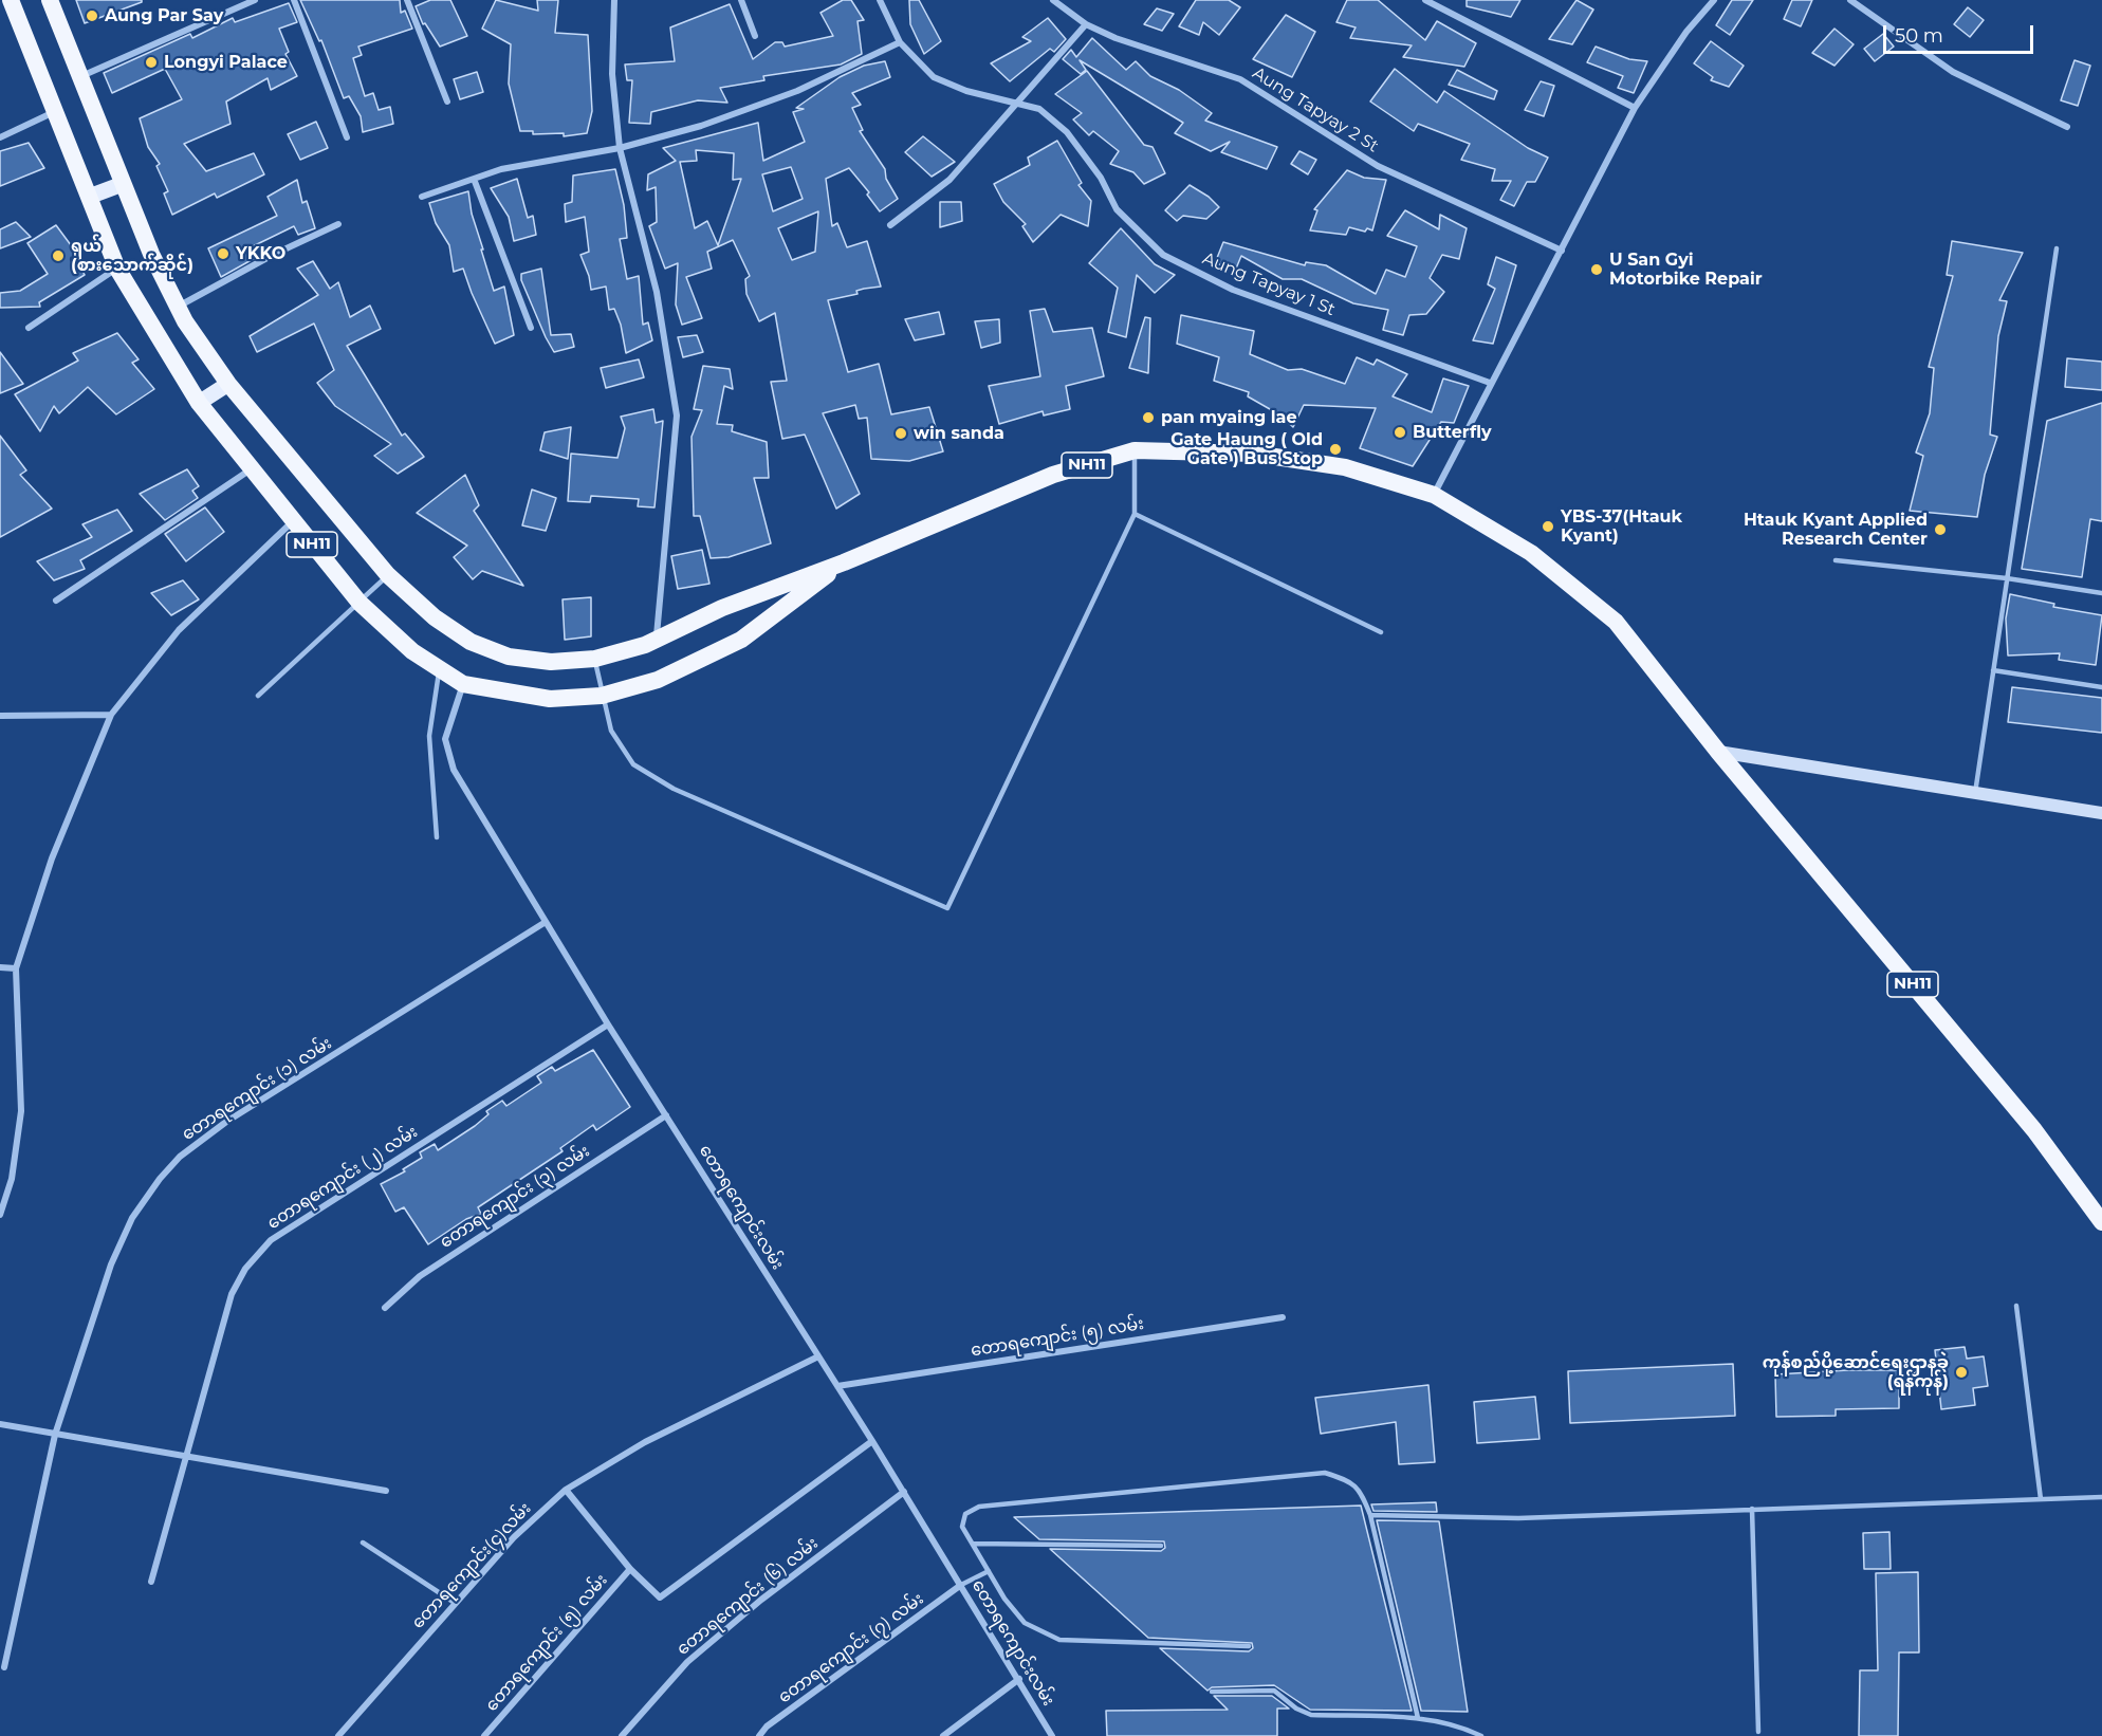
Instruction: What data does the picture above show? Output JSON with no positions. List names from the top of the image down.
{
  "streets": {
    "highway": ["NH11"],
    "street": [
      "Aung Tapyay 2 St",
      "Aung Tapyay 1 St",
      "တောရကျောင်း (၁) လမ်း",
      "တောရကျောင်း (၂) လမ်း",
      "တောရကျောင်း (၃) လမ်း",
      "တောရကျောင်းလမ်း",
      "တောရကျောင်း (၅) လမ်း",
      "တောရကျောင်း(၄)လမ်း",
      "တောရကျောင်း (၆) လမ်း",
      "တောရကျောင်း (၇) လမ်း"
    ]
  },
  "crossings": [
    ["NH11", "တောရကျောင်းလမ်း"],
    ["တောရကျောင်း (၁) လမ်း", "တောရကျောင်းလမ်း"],
    ["တောရကျောင်း (၂) လမ်း", "တောရကျောင်းလမ်း"],
    ["တောရကျောင်း (၃) လမ်း", "တောရကျောင်းလမ်း"],
    ["တောရကျောင်းလမ်း", "တောရကျောင်း (၅) လမ်း"],
    ["တောရကျောင်းလမ်း", "တောရကျောင်း(၄)လမ်း"],
    ["တောရကျောင်းလမ်း", "တောရကျောင်း (၆) လမ်း"],
    ["တောရကျောင်းလမ်း", "တောရကျောင်း (၇) လမ်း"],
    ["တောရကျောင်း (၅) လမ်း", "တောရကျောင်း(၄)လမ်း"]
  ],
  "places": [
    "Aung Par Say",
    "Longyi Palace",
    "YKKO",
    "ရှယ် (စားသောက်ဆိုင်)",
    "U San Gyi Motorbike Repair",
    "pan myaing lae",
    "Butterfly",
    "win sanda",
    "Gate Haung ( Old Gate ) Bus Stop",
    "YBS-37(Htauk Kyant)",
    "Htauk Kyant Applied Research Center",
    "ကုန်စည်ပို့ဆောင်ရေးဌာနခွဲ (ရန်ကုန်)"
  ],
  "scale_bar": "50 m"
}
